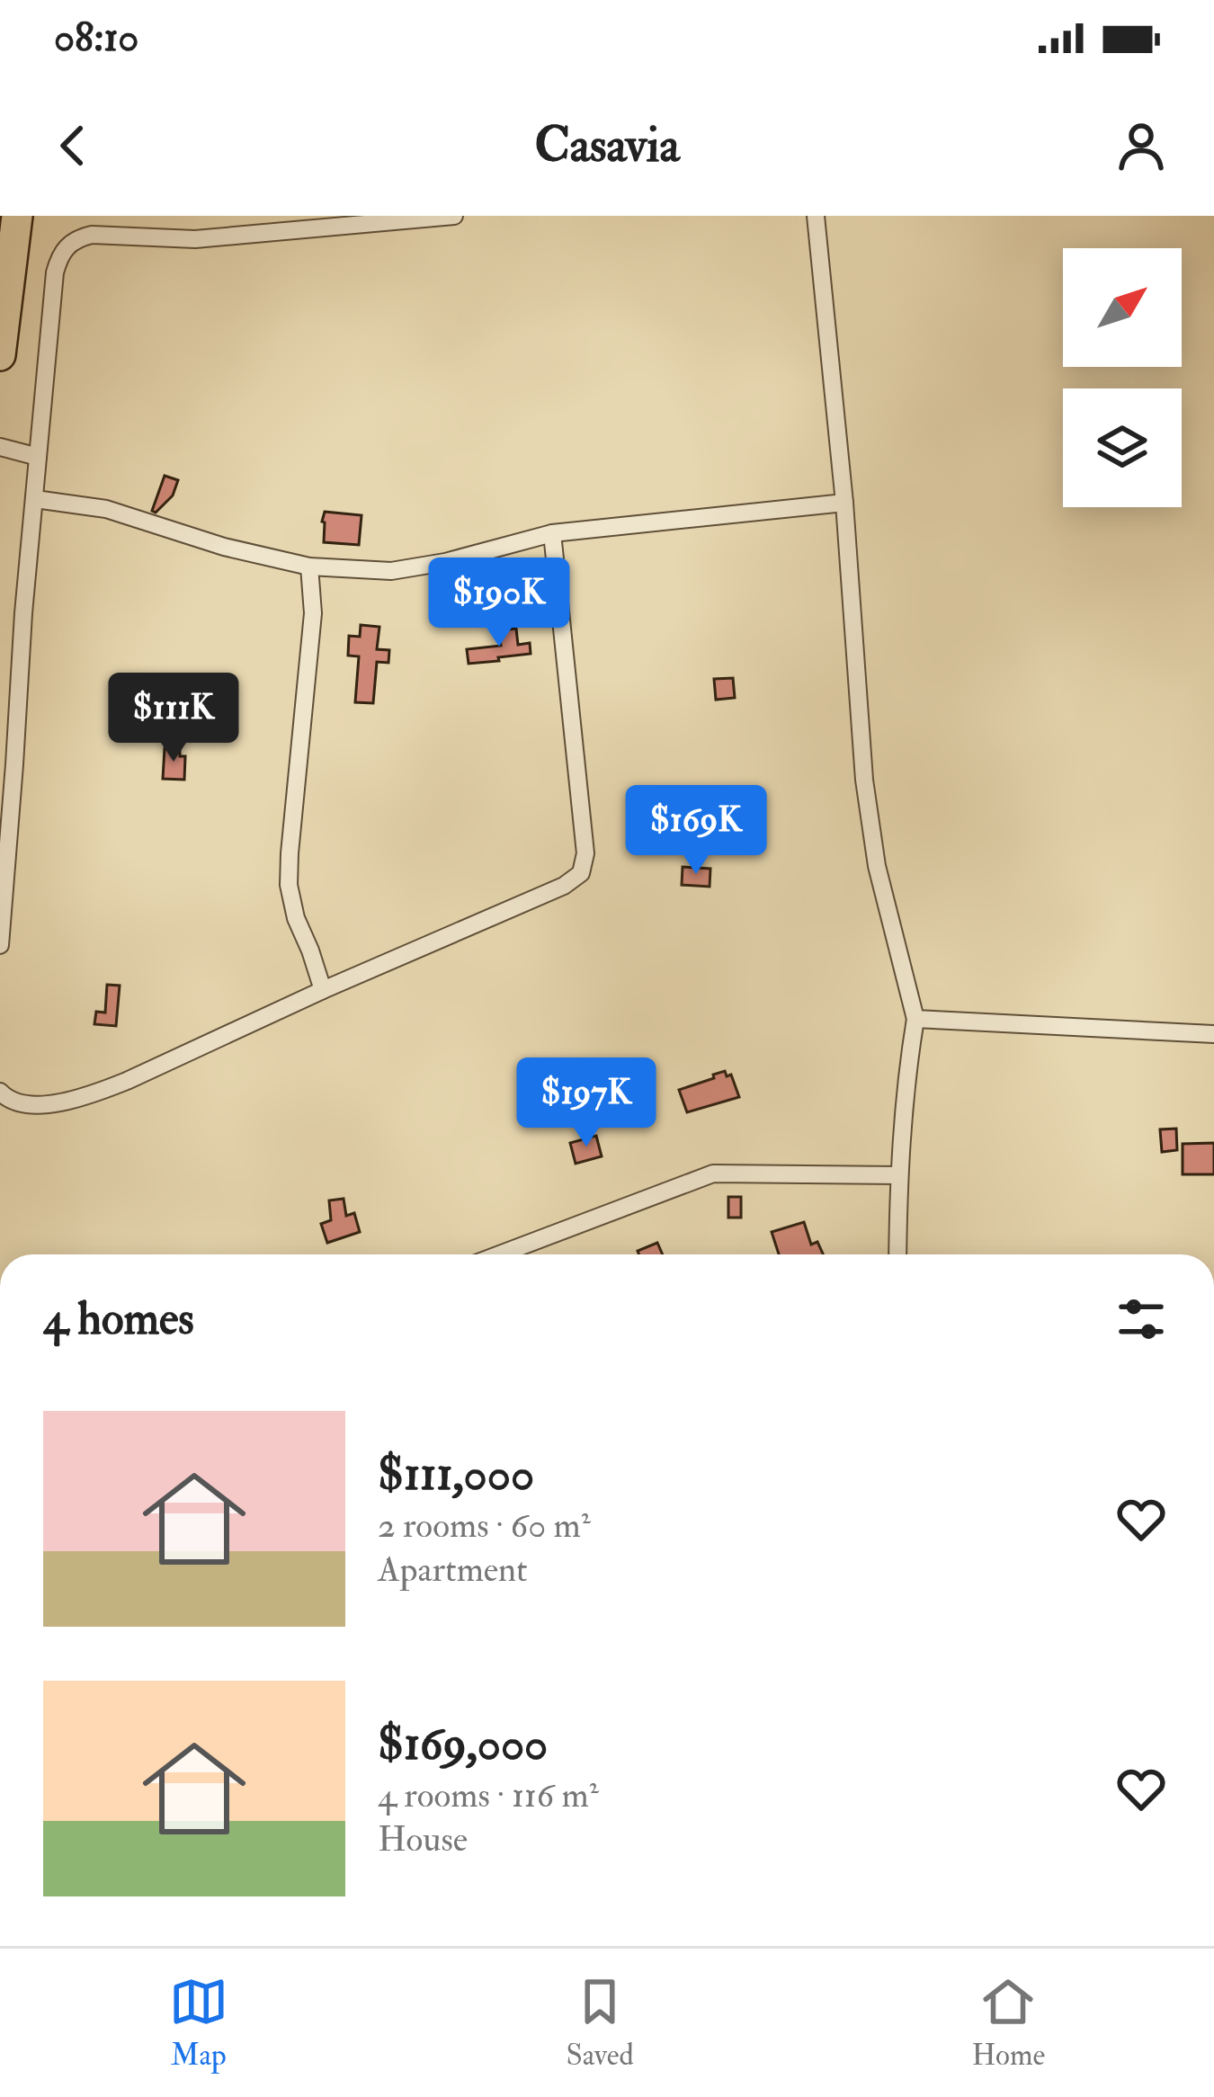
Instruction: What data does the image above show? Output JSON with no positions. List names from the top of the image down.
{
  "north": "top right",
  "page": {
    "status": "08:10",
    "header": "Casavia",
    "price": [
      "$190K",
      "$111K",
      "$169K",
      "$197K"
    ],
    "heading": "4 homes",
    "list": [
      {
        "name": "$111,000",
        "note": "2 rooms · 60 m² · Apartment"
      },
      {
        "name": "$169,000",
        "note": "4 rooms · 116 m² · House"
      }
    ],
    "tabs": ["Map", "Saved", "Home"]
  }
}
